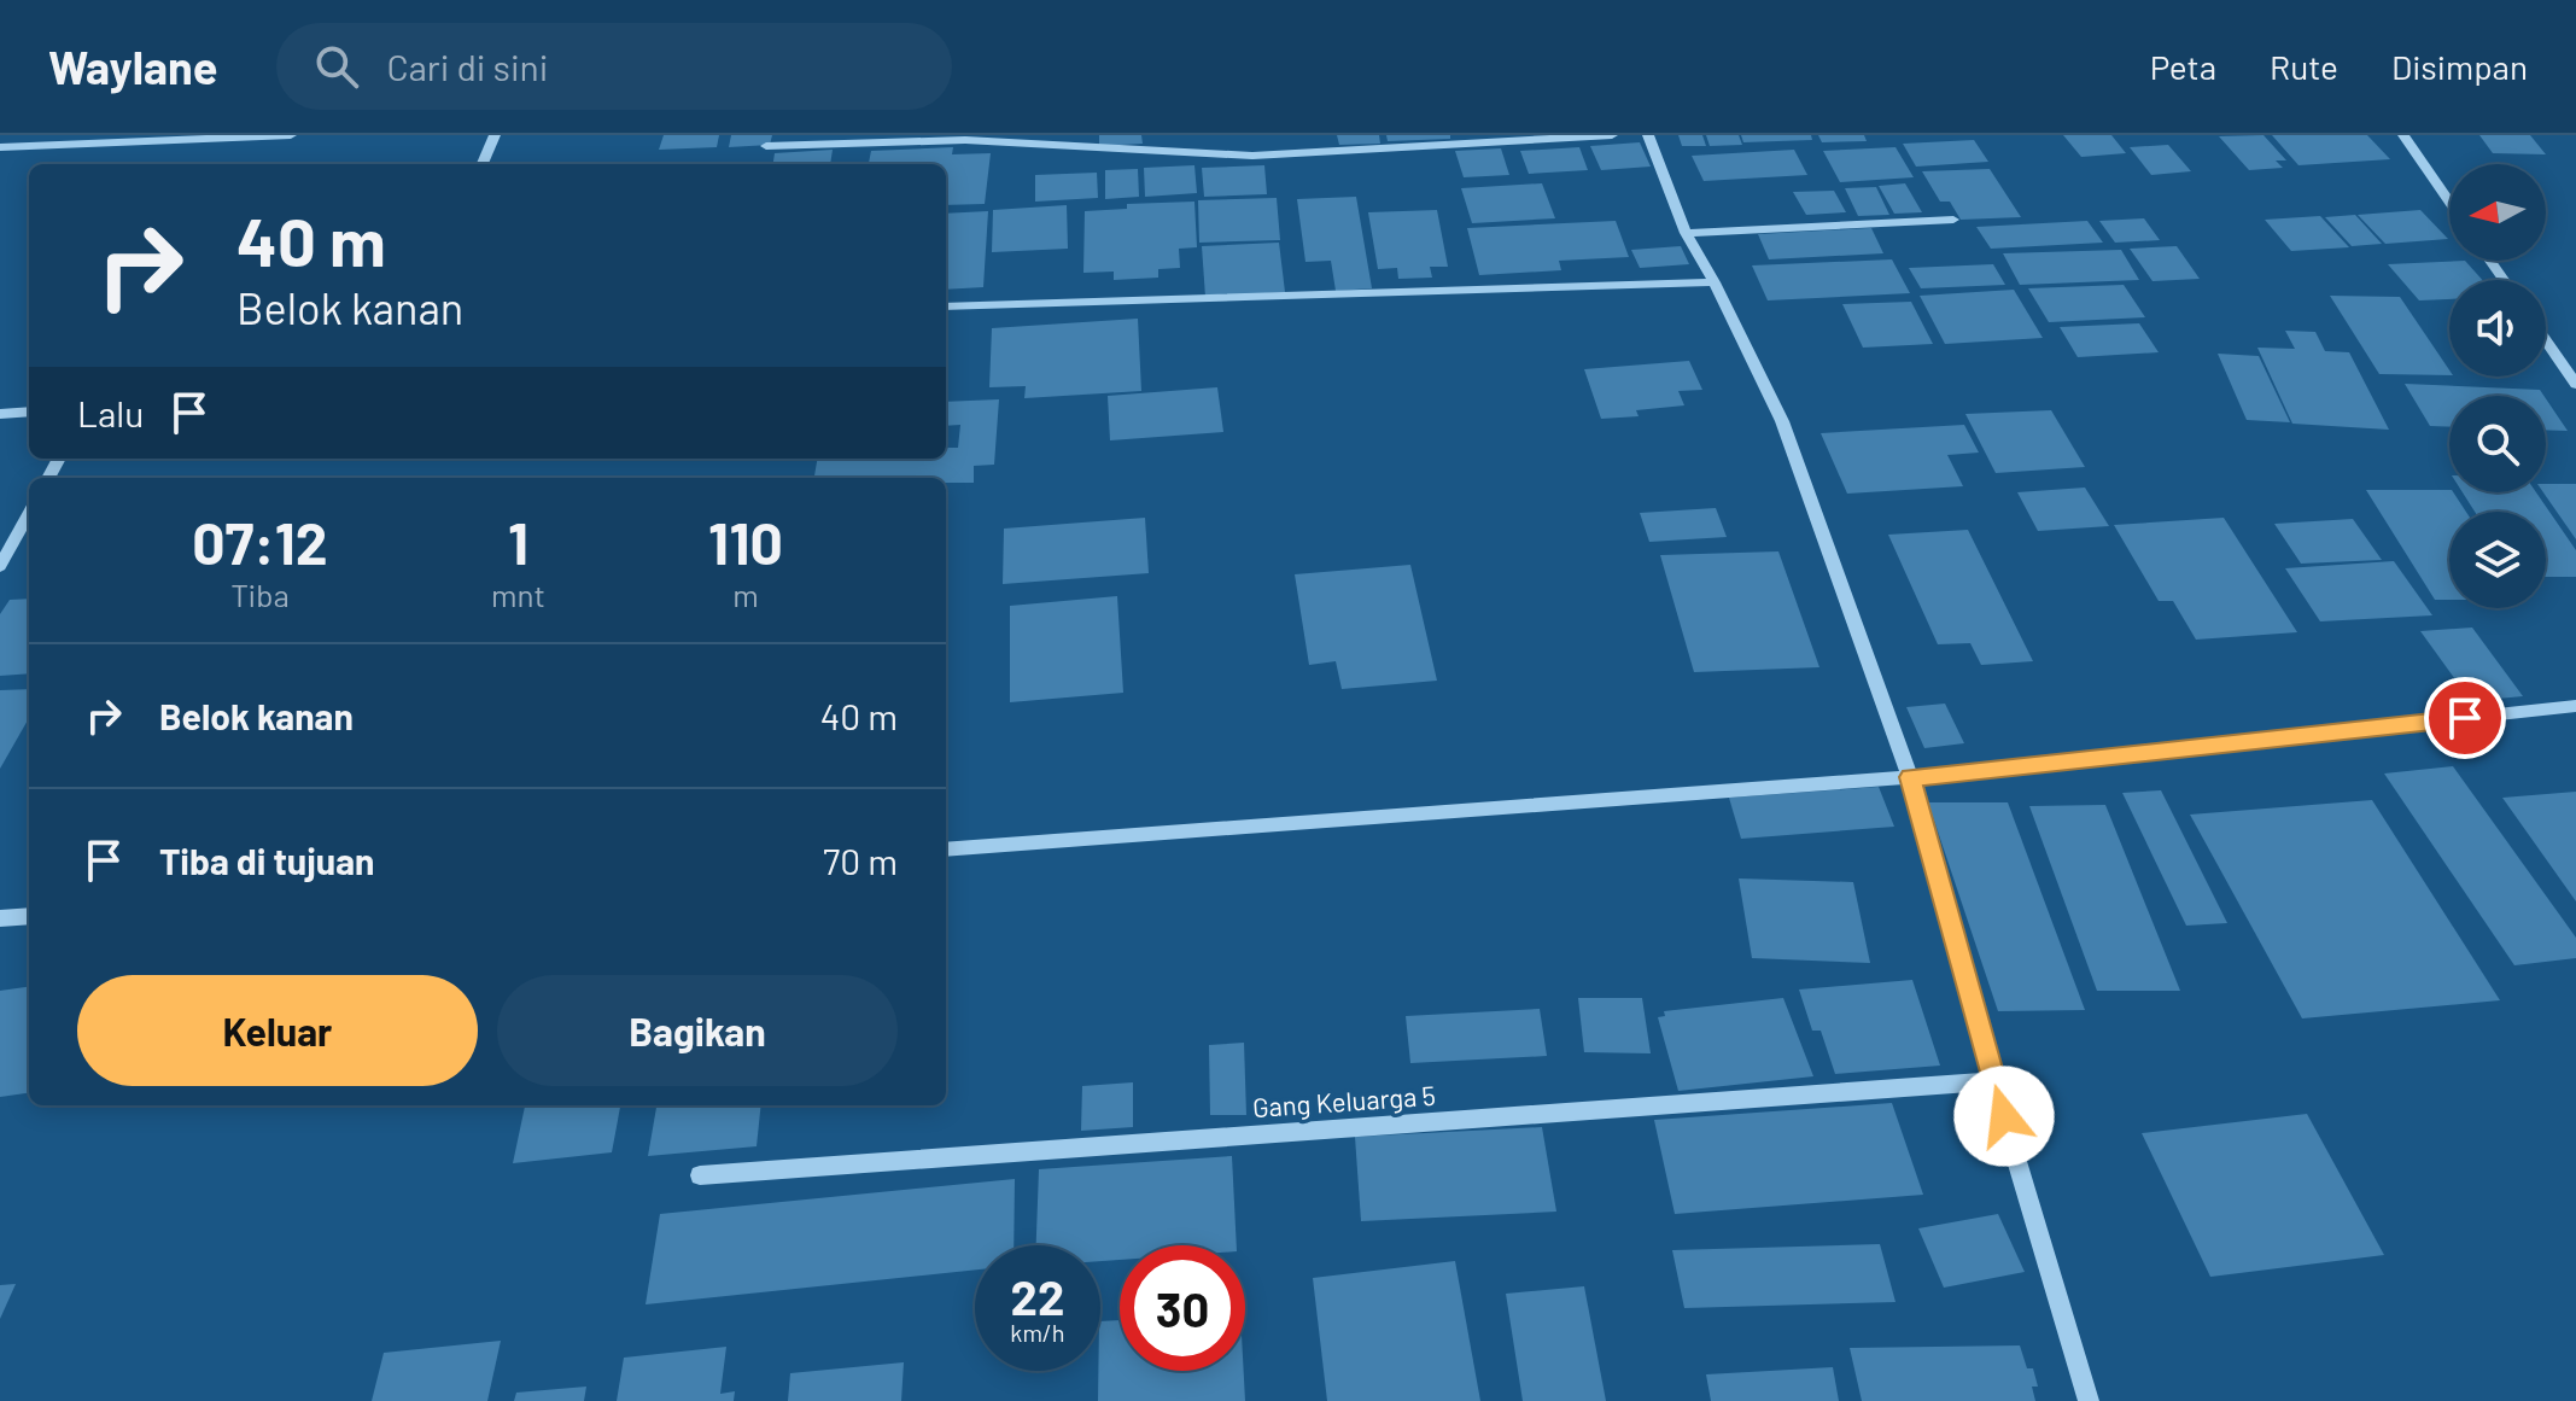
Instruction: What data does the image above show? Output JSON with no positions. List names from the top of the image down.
{
  "streets": {
    "street": ["Gang Keluarga 5"]
  },
  "north": "left",
  "page": {
    "header": "Waylane",
    "search": "Cari di sini",
    "nav": ["Peta", "Rute", "Disimpan"],
    "turn": ["40 m", "Belok kanan"],
    "then": "Lalu",
    "eta": [
      "07:12",
      "Tiba",
      "1",
      "mnt",
      "110",
      "m"
    ],
    "list": [
      {
        "name": "Belok kanan",
        "value": "40 m"
      },
      {
        "name": "Tiba di tujuan",
        "value": "70 m"
      }
    ],
    "buttons": ["Keluar", "Bagikan"],
    "speed": "22 km/h",
    "limit": "30"
  }
}
